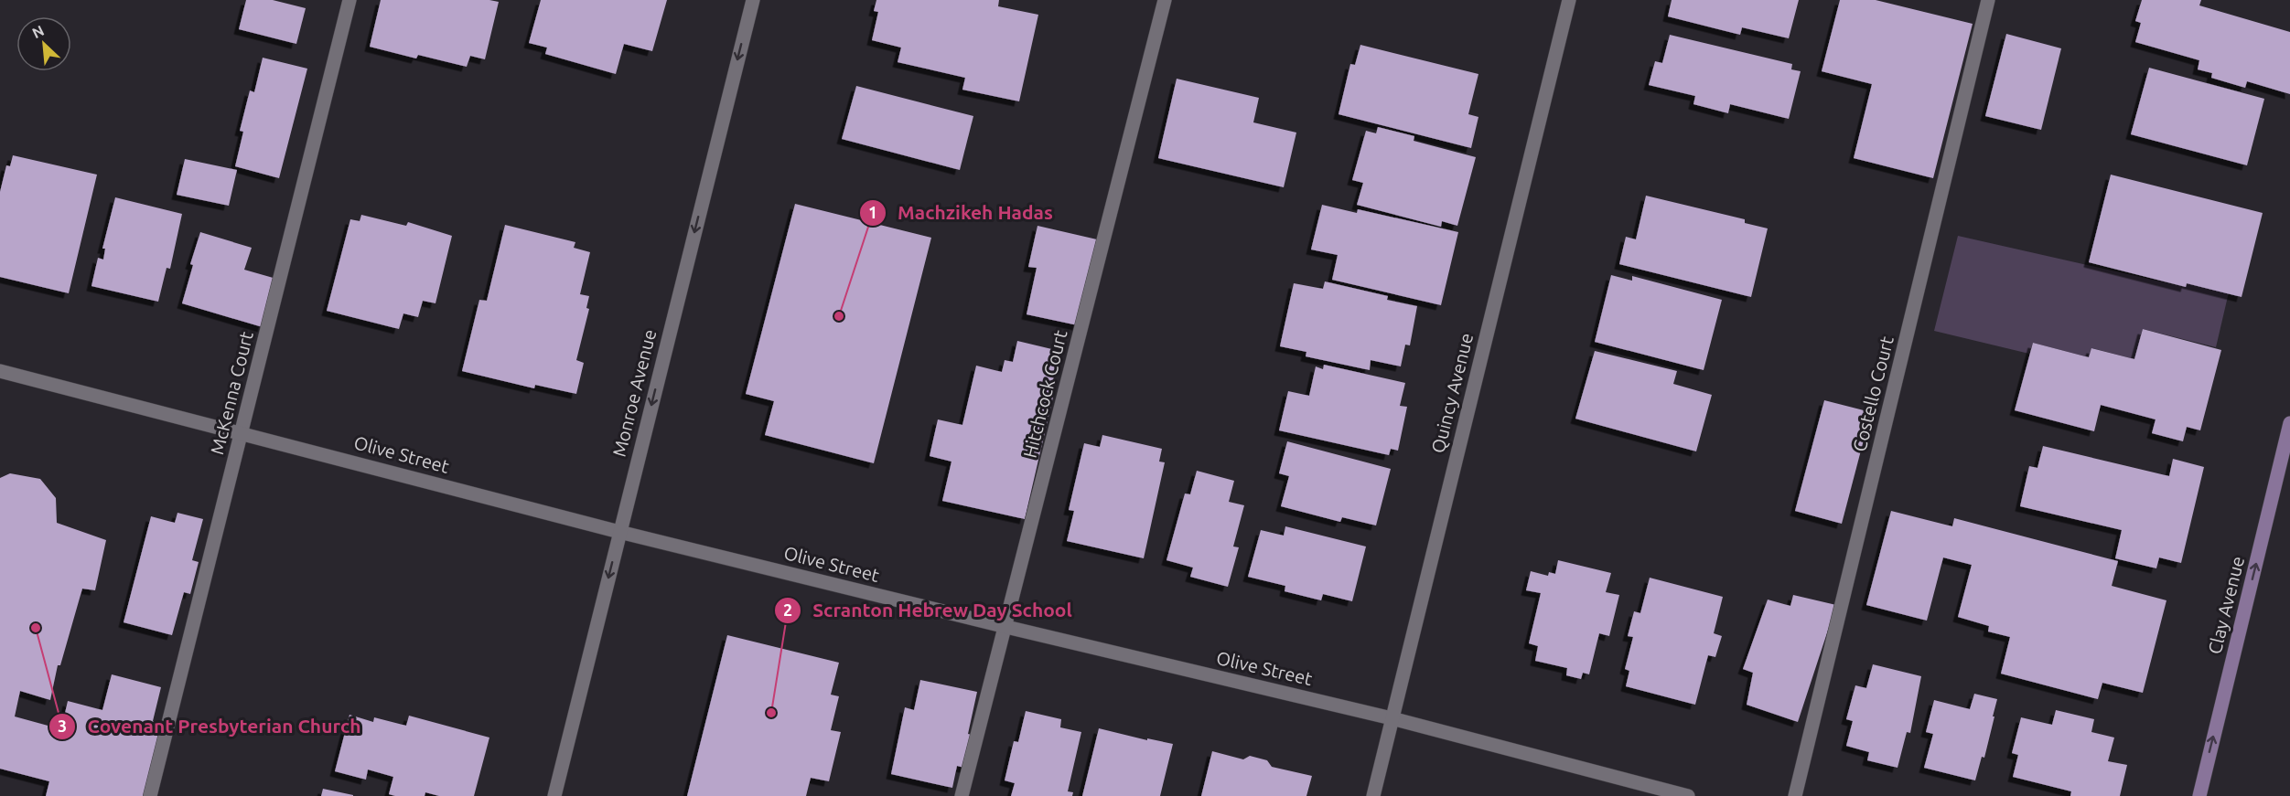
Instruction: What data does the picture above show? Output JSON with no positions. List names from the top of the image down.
{
  "streets": {
    "main road": ["Clay Avenue"],
    "street": [
      "McKenna Court",
      "Monroe Avenue",
      "Quincy Avenue",
      "Hitchcock Court",
      "Costello Court",
      "Olive Street"
    ]
  },
  "crossings": [
    ["McKenna Court", "Olive Street"],
    ["Monroe Avenue", "Olive Street"],
    ["Quincy Avenue", "Olive Street"],
    ["Hitchcock Court", "Olive Street"]
  ],
  "one_way": ["Monroe Avenue", "Clay Avenue"],
  "places": ["Machzikeh Hadas", "Covenant Presbyterian Church", "Scranton Hebrew Day School"],
  "north": "top left"
}
